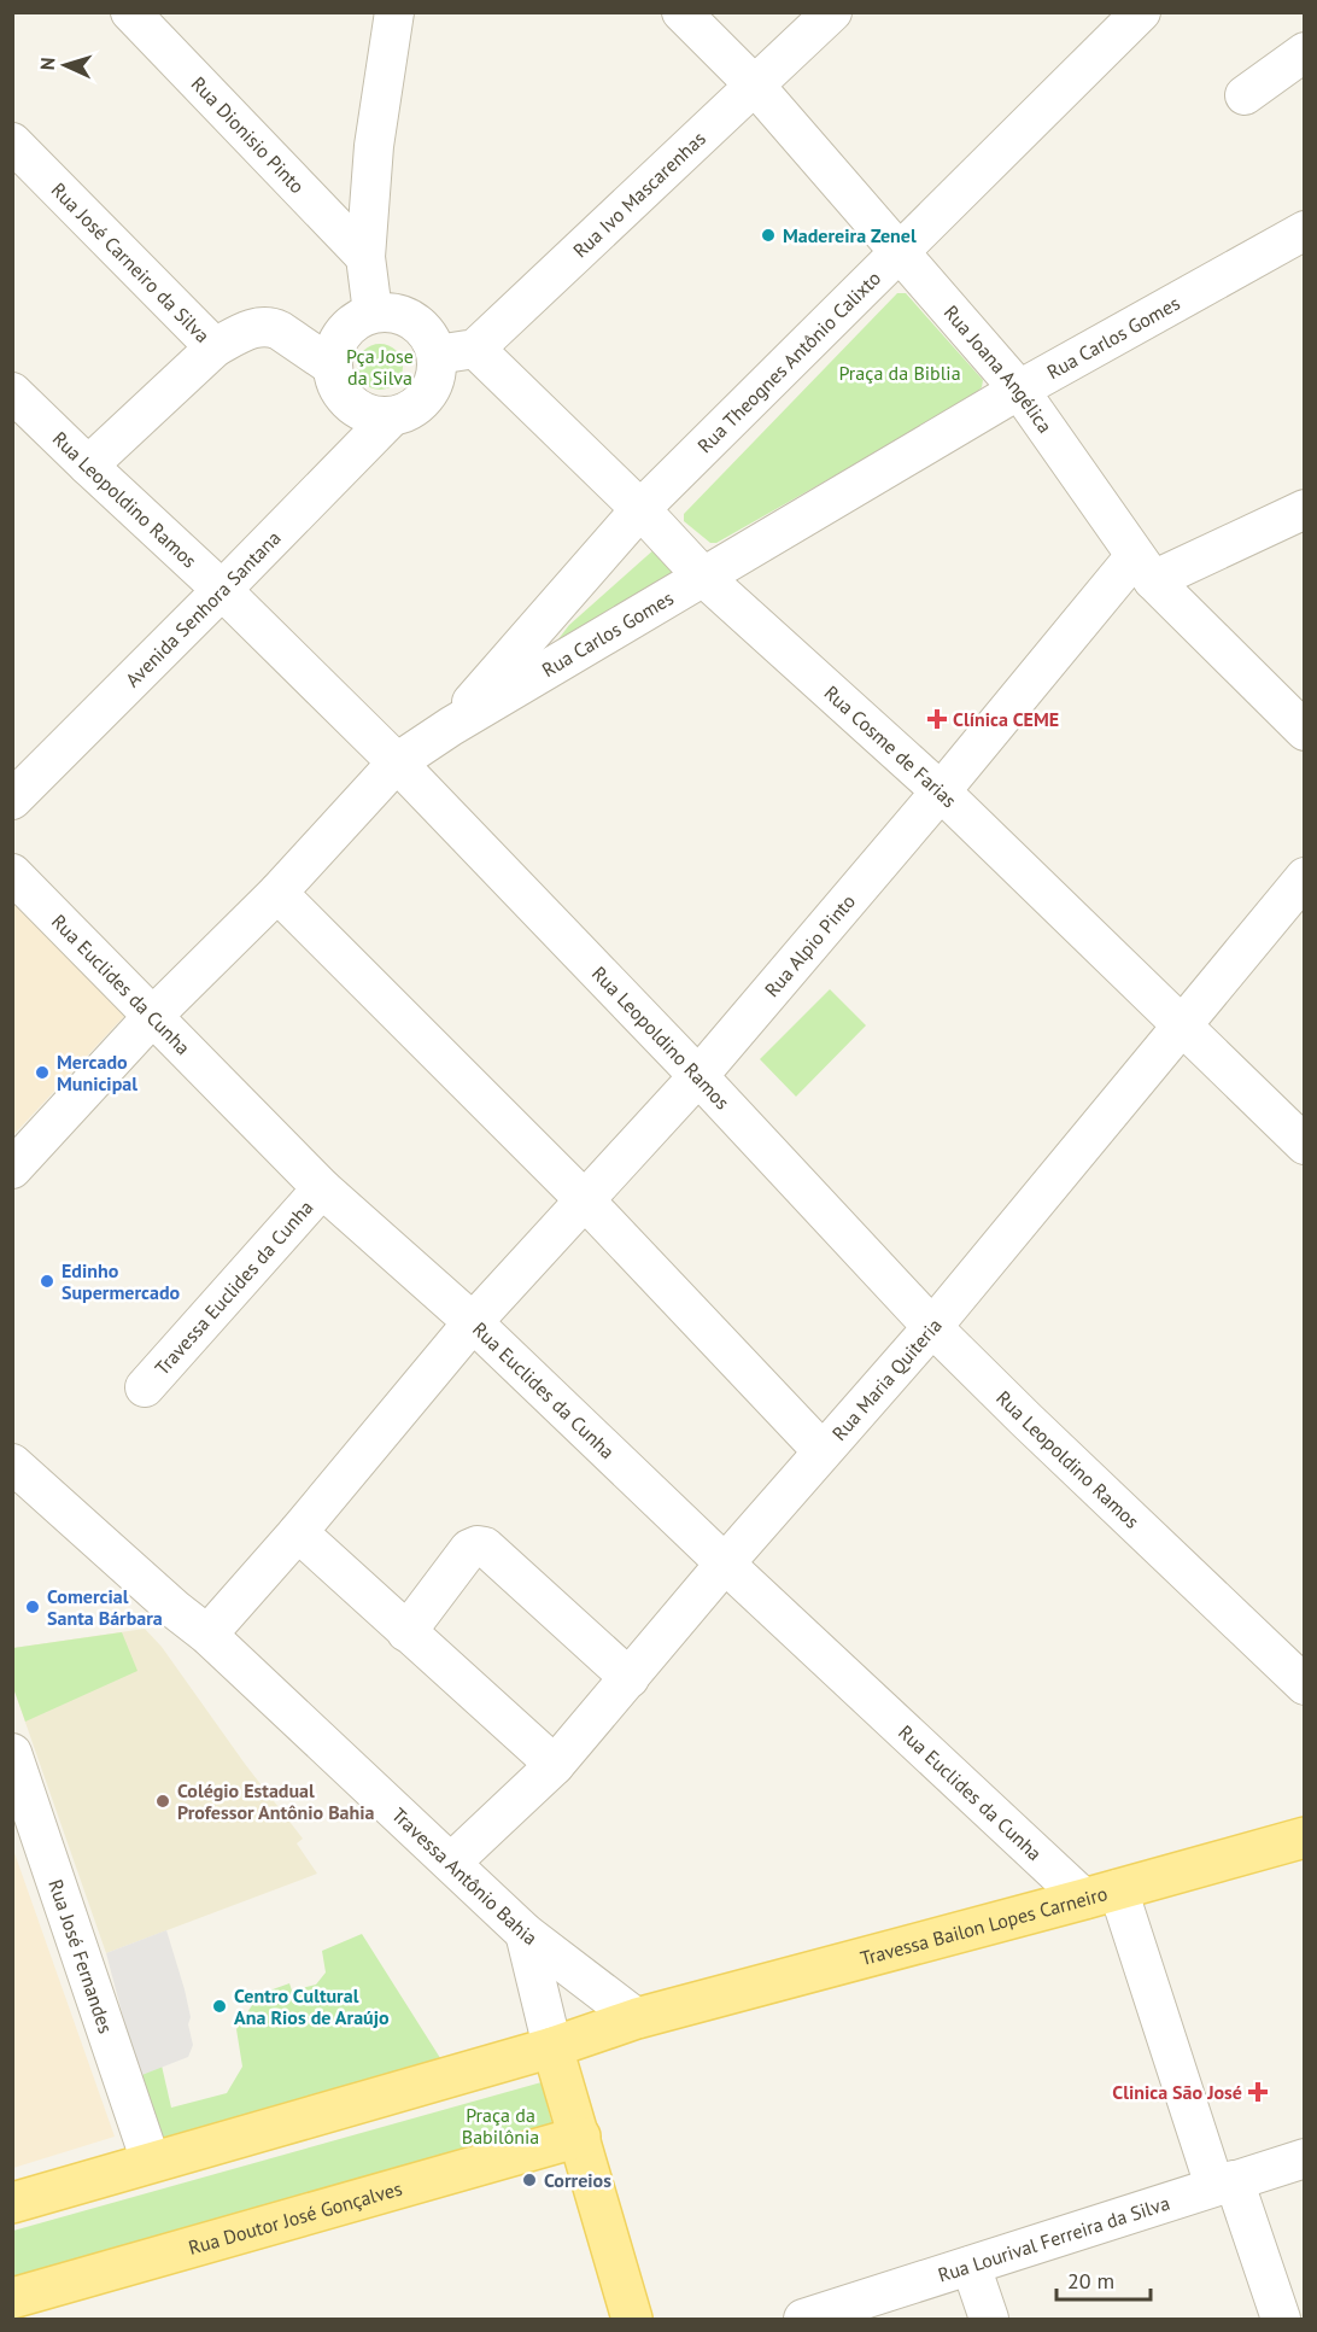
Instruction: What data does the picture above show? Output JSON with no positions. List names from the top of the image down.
{
  "streets": {
    "main road": ["Travessa Bailon Lopes Carneiro", "Rua Doutor José Gonçalves"],
    "street": [
      "Rua Dionisio Pinto",
      "Rua Ivo Mascarenhas",
      "Rua José Carneiro da Silva",
      "Rua Carlos Gomes",
      "Rua Theognes Antônio Calixto",
      "Rua Joana Angélica",
      "Rua Leopoldino Ramos",
      "Avenida Senhora Santana",
      "Rua Cosme de Farias",
      "Rua Alpio Pinto",
      "Rua Euclides da Cunha",
      "Travessa Euclides da Cunha",
      "Rua Maria Quiteria",
      "Travessa Antônio Bahia",
      "Rua José Fernandes",
      "Rua Lourival Ferreira da Silva"
    ]
  },
  "crossings": [
    ["Rua Ivo Mascarenhas", "Rua Joana Angélica"],
    ["Rua Ivo Mascarenhas", "Rua Cosme de Farias"],
    ["Rua José Carneiro da Silva", "Avenida Senhora Santana"],
    ["Rua Carlos Gomes", "Rua Theognes Antônio Calixto"],
    ["Rua Carlos Gomes", "Rua Joana Angélica"],
    ["Rua Carlos Gomes", "Rua Leopoldino Ramos"],
    ["Rua Carlos Gomes", "Rua Cosme de Farias"],
    ["Rua Carlos Gomes", "Rua Euclides da Cunha"],
    ["Rua Theognes Antônio Calixto", "Rua Joana Angélica"],
    ["Rua Theognes Antônio Calixto", "Rua Cosme de Farias"],
    ["Rua Joana Angélica", "Rua Alpio Pinto"],
    ["Rua Leopoldino Ramos", "Avenida Senhora Santana"],
    ["Rua Leopoldino Ramos", "Rua Alpio Pinto"],
    ["Rua Leopoldino Ramos", "Rua Maria Quiteria"],
    ["Rua Cosme de Farias", "Rua Alpio Pinto"],
    ["Rua Cosme de Farias", "Rua Maria Quiteria"],
    ["Rua Alpio Pinto", "Rua Euclides da Cunha"],
    ["Rua Euclides da Cunha", "Travessa Euclides da Cunha"],
    ["Rua Euclides da Cunha", "Rua Maria Quiteria"],
    ["Rua Euclides da Cunha", "Travessa Bailon Lopes Carneiro"],
    ["Rua Maria Quiteria", "Travessa Antônio Bahia"],
    ["Travessa Antônio Bahia", "Travessa Bailon Lopes Carneiro"],
    ["Travessa Bailon Lopes Carneiro", "Rua Lourival Ferreira da Silva"]
  ],
  "parks": ["Pça Jose da Silva", "Praça da Biblia", "Praça da Babilônia"],
  "places": {
    "other": [
      "Madereira Zenel",
      "Mercado Municipal",
      "Edinho Supermercado",
      "Comercial Santa Bárbara",
      "Colégio Estadual Professor Antônio Bahia",
      "Centro Cultural Ana Rios de Araújo",
      "Correios"
    ],
    "health": ["Clínica CEME", "Clinica São José"]
  },
  "scale_bar": "20 m",
  "north": "left"
}
